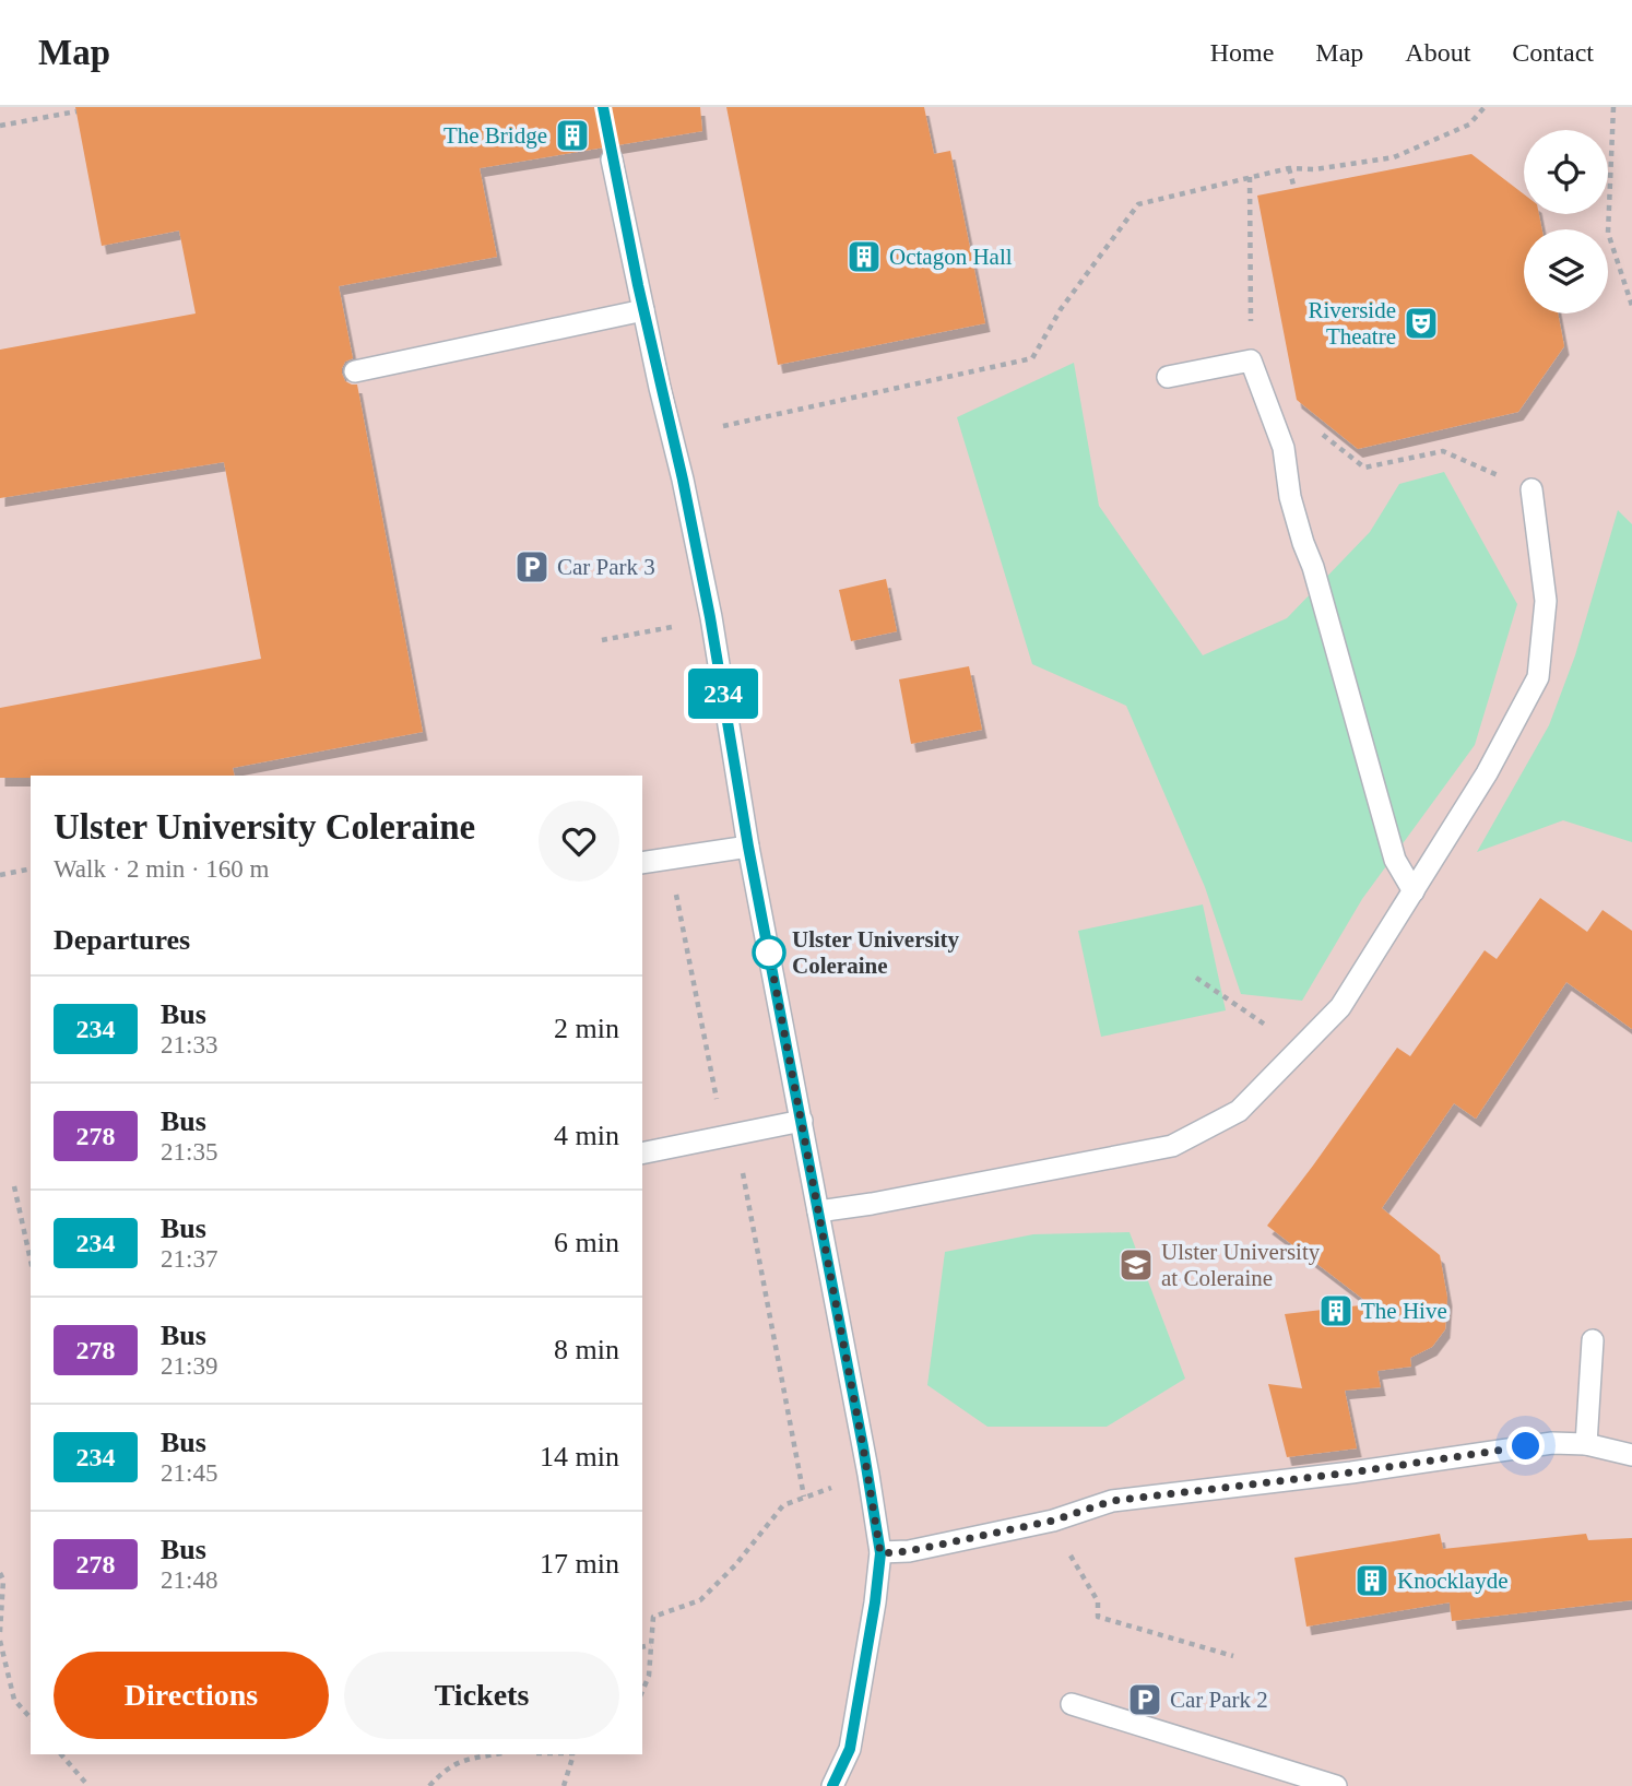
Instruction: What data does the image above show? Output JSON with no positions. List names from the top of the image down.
{
  "places": {
    "building": [
      "The Bridge",
      "Octagon Hall",
      "The Hive",
      "Knocklayde"
    ],
    "theatre": ["Riverside Theatre"],
    "parking": ["Car Park 3", "Car Park 2"],
    "other": ["Ulster University Coleraine"],
    "school or university": ["Ulster University at Coleraine"]
  },
  "lines": ["bus line 234"],
  "page": {
    "header": "Map",
    "nav": [
      "Home",
      "Map",
      "About",
      "Contact"
    ],
    "on_map": "234",
    "heading": [
      ["Ulster University Coleraine", "Walk · 2 min · 160 m"],
      "Departures"
    ],
    "list": [
      {
        "mark": "234",
        "name": "Bus",
        "note": "21:33",
        "value": "2 min"
      },
      {
        "mark": "278",
        "name": "Bus",
        "note": "21:35",
        "value": "4 min"
      },
      {
        "mark": "234",
        "name": "Bus",
        "note": "21:37",
        "value": "6 min"
      },
      {
        "mark": "278",
        "name": "Bus",
        "note": "21:39",
        "value": "8 min"
      },
      {
        "mark": "234",
        "name": "Bus",
        "note": "21:45",
        "value": "14 min"
      },
      {
        "mark": "278",
        "name": "Bus",
        "note": "21:48",
        "value": "17 min"
      }
    ],
    "buttons": ["Directions", "Tickets"]
  }
}
